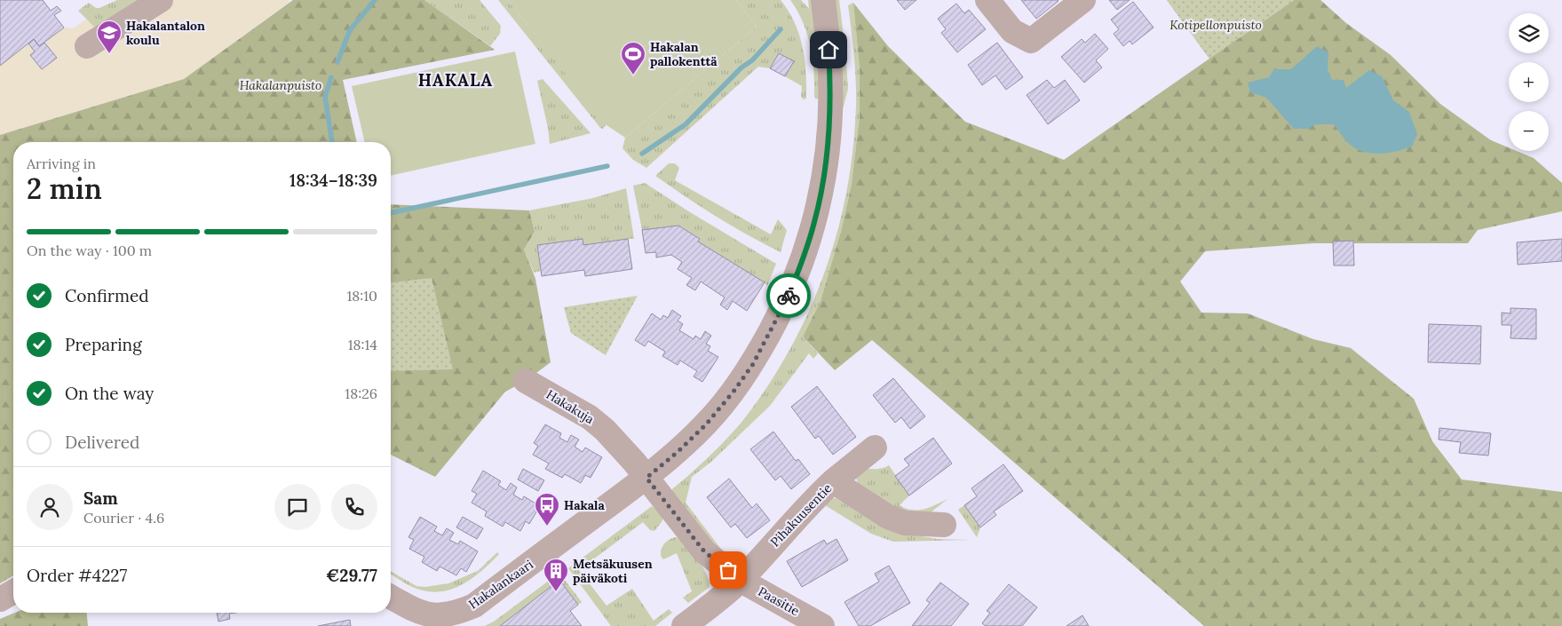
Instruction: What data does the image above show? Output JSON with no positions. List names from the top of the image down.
{
  "streets": {
    "street": [
      "Hakakuja",
      "Pihakuusentie",
      "Hakalankaari",
      "Paasitie"
    ]
  },
  "crossings": [
    ["Hakakuja", "Hakalankaari"],
    ["Hakakuja", "Paasitie"],
    ["Pihakuusentie", "Paasitie"],
    ["Hakalankaari", "Paasitie"]
  ],
  "districts": ["HAKALA"],
  "parks": ["Kotipellonpuisto", "Hakalanpuisto"],
  "places": {
    "school or university": ["Hakalantalon koulu"],
    "sports": ["Hakalan pallokenttä"],
    "bus stop": ["Hakala"],
    "building": ["Metsäkuusen päiväkoti"]
  },
  "page": {
    "map_buttons": ["+", "−"],
    "heading": ["2 min", "Arriving in", "18:34–18:39"],
    "panel": [
      "Sam",
      "Courier · 4.6",
      "Order #4227",
      "€29.77"
    ],
    "bar": "On the way · 100 m",
    "list": [
      ["Confirmed", "18:10"],
      ["Preparing", "18:14"],
      ["On the way", "18:26"],
      "Delivered"
    ]
  }
}
